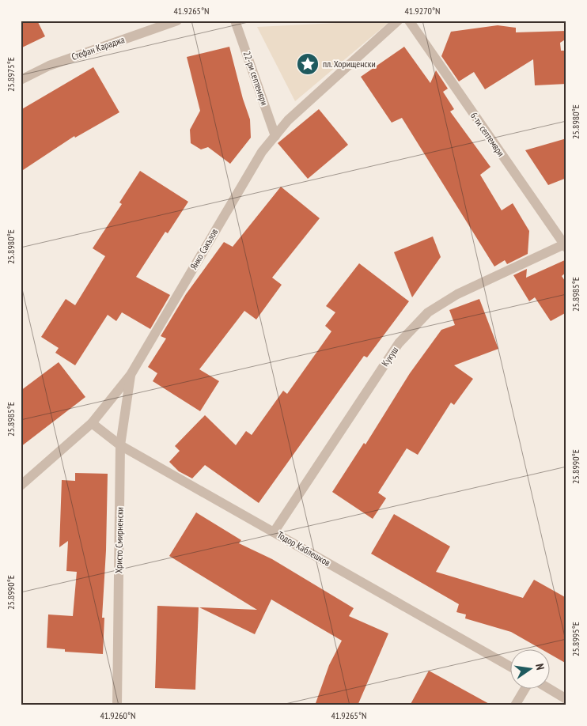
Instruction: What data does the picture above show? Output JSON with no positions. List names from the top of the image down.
{
  "streets": {
    "street": [
      "Стефан Караджа",
      "22-ри септември",
      "6-ти септември",
      "Янко Сакъзов",
      "Кукуш",
      "Христо Смирненски",
      "Тодор Каблешков"
    ]
  },
  "crossings": [
    ["22-ри септември", "Янко Сакъзов"],
    ["6-ти септември", "Кукуш"],
    ["Янко Сакъзов", "Христо Смирненски"],
    ["Янко Сакъзов", "Тодор Каблешков"],
    ["Кукуш", "Тодор Каблешков"],
    ["Христо Смирненски", "Тодор Каблешков"]
  ],
  "places": {
    "place": ["пл. Хорищенски"]
  },
  "north": "right",
  "coordinates": [
    "41.9265°N",
    "41.9270°N",
    "25.8975°E",
    "25.8980°E",
    "25.8985°E",
    "25.8990°E",
    "25.8995°E",
    "41.9260°N"
  ]
}
